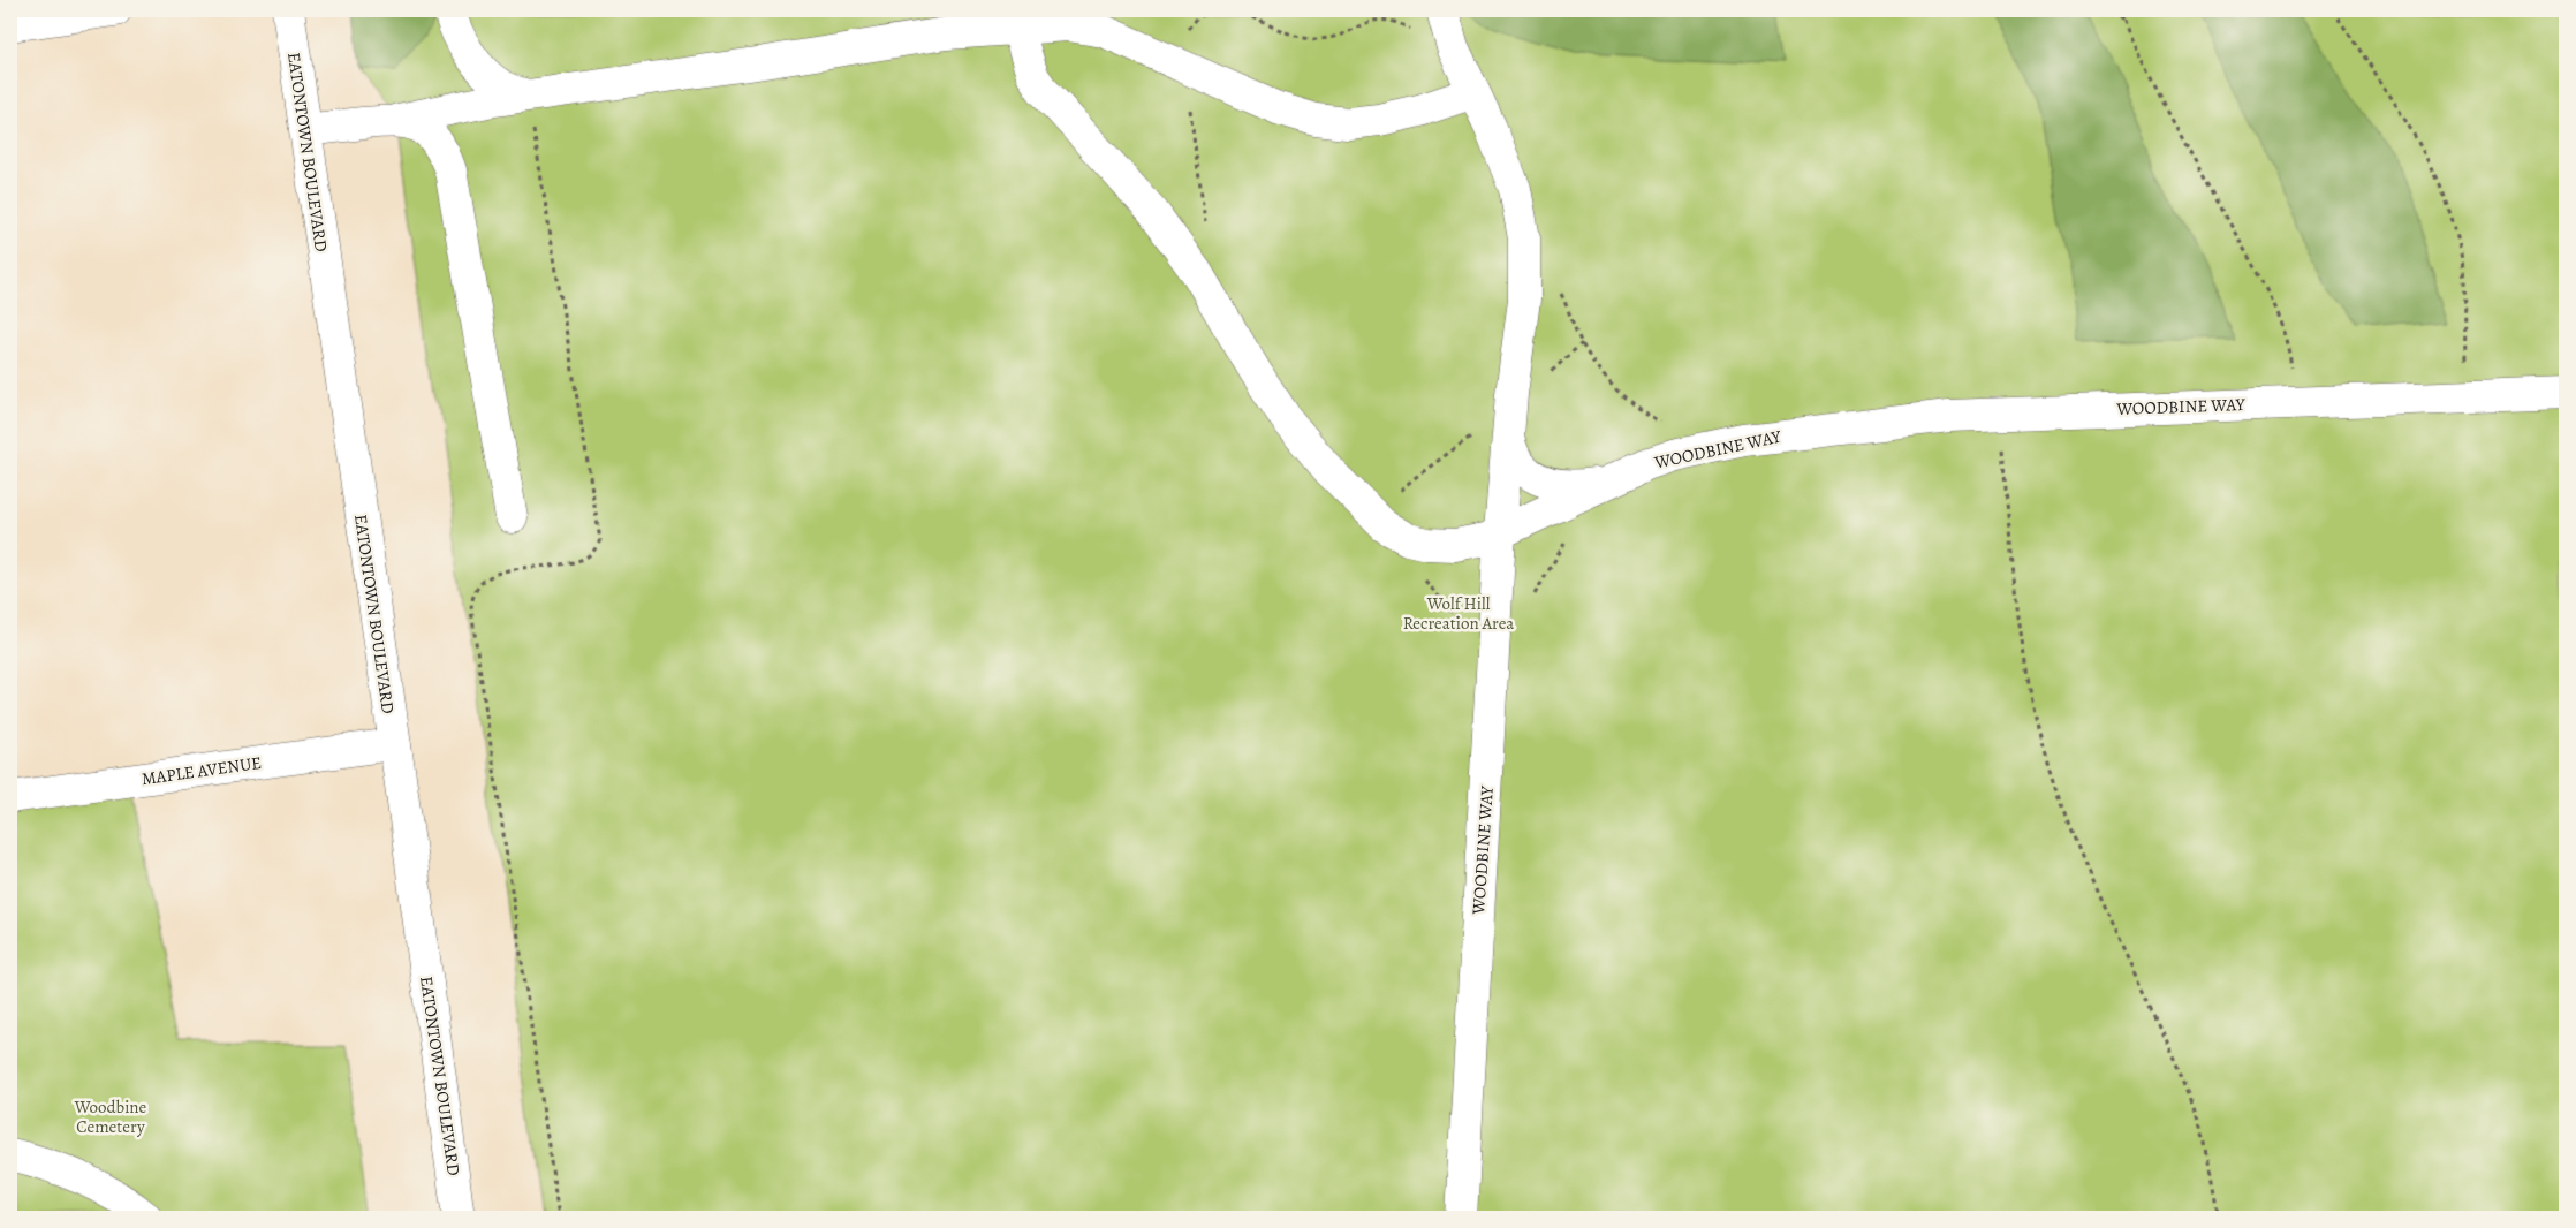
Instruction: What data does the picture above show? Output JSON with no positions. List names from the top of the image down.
{
  "streets": {
    "street": ["EATONTOWN BOULEVARD", "WOODBINE WAY", "MAPLE AVENUE"]
  },
  "crossings": [
    ["EATONTOWN BOULEVARD", "MAPLE AVENUE"]
  ],
  "parks": ["Wolf Hill Recreation Area", "Woodbine Cemetery"]
}
